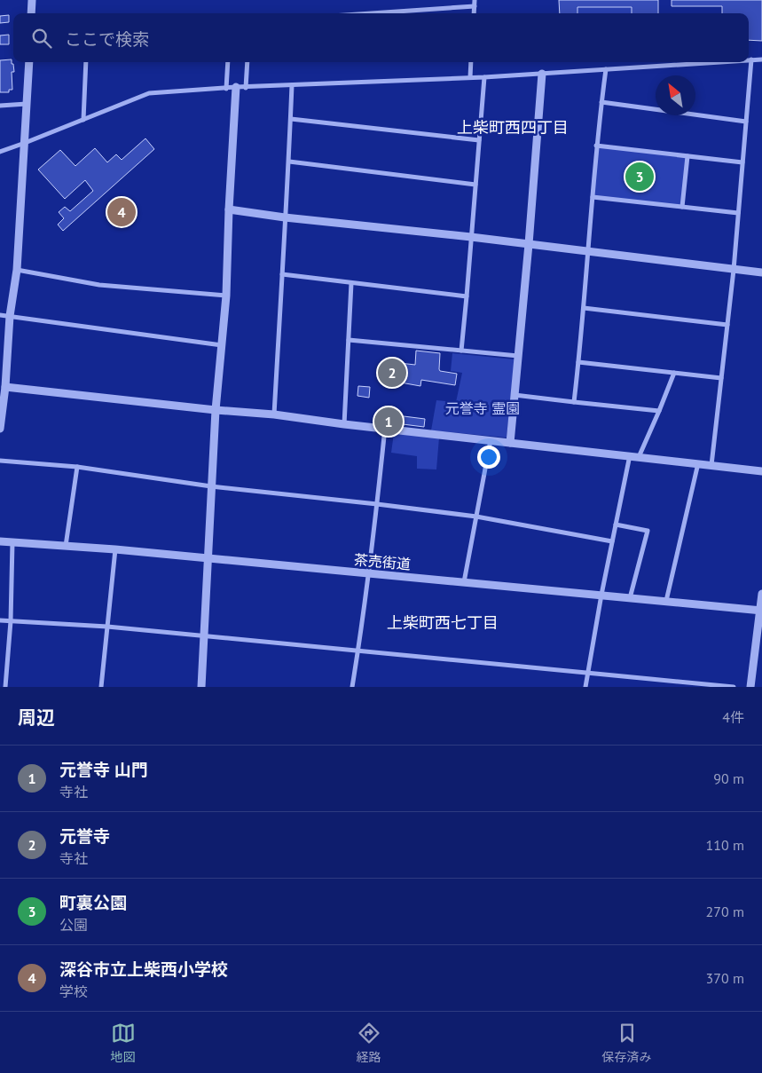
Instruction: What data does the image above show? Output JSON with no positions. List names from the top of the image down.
{
  "streets": {
    "street": ["茶売街道"]
  },
  "districts": ["上柴町西四丁目", "上柴町西七丁目"],
  "parks": ["元誉寺 霊園"],
  "north": "top left",
  "page": {
    "search": "ここで検索",
    "pins": [
      "3",
      "4",
      "2",
      "1"
    ],
    "heading": ["周辺", "4件"],
    "list": [
      {
        "mark": "1",
        "name": "元誉寺 山門",
        "note": "寺社",
        "value": "90 m"
      },
      {
        "mark": "2",
        "name": "元誉寺",
        "note": "寺社",
        "value": "110 m"
      },
      {
        "mark": "3",
        "name": "町裏公園",
        "note": "公園",
        "value": "270 m"
      },
      {
        "mark": "4",
        "name": "深谷市立上柴西小学校",
        "note": "学校",
        "value": "370 m"
      }
    ],
    "nav": ["地図", "経路", "保存済み"]
  }
}
